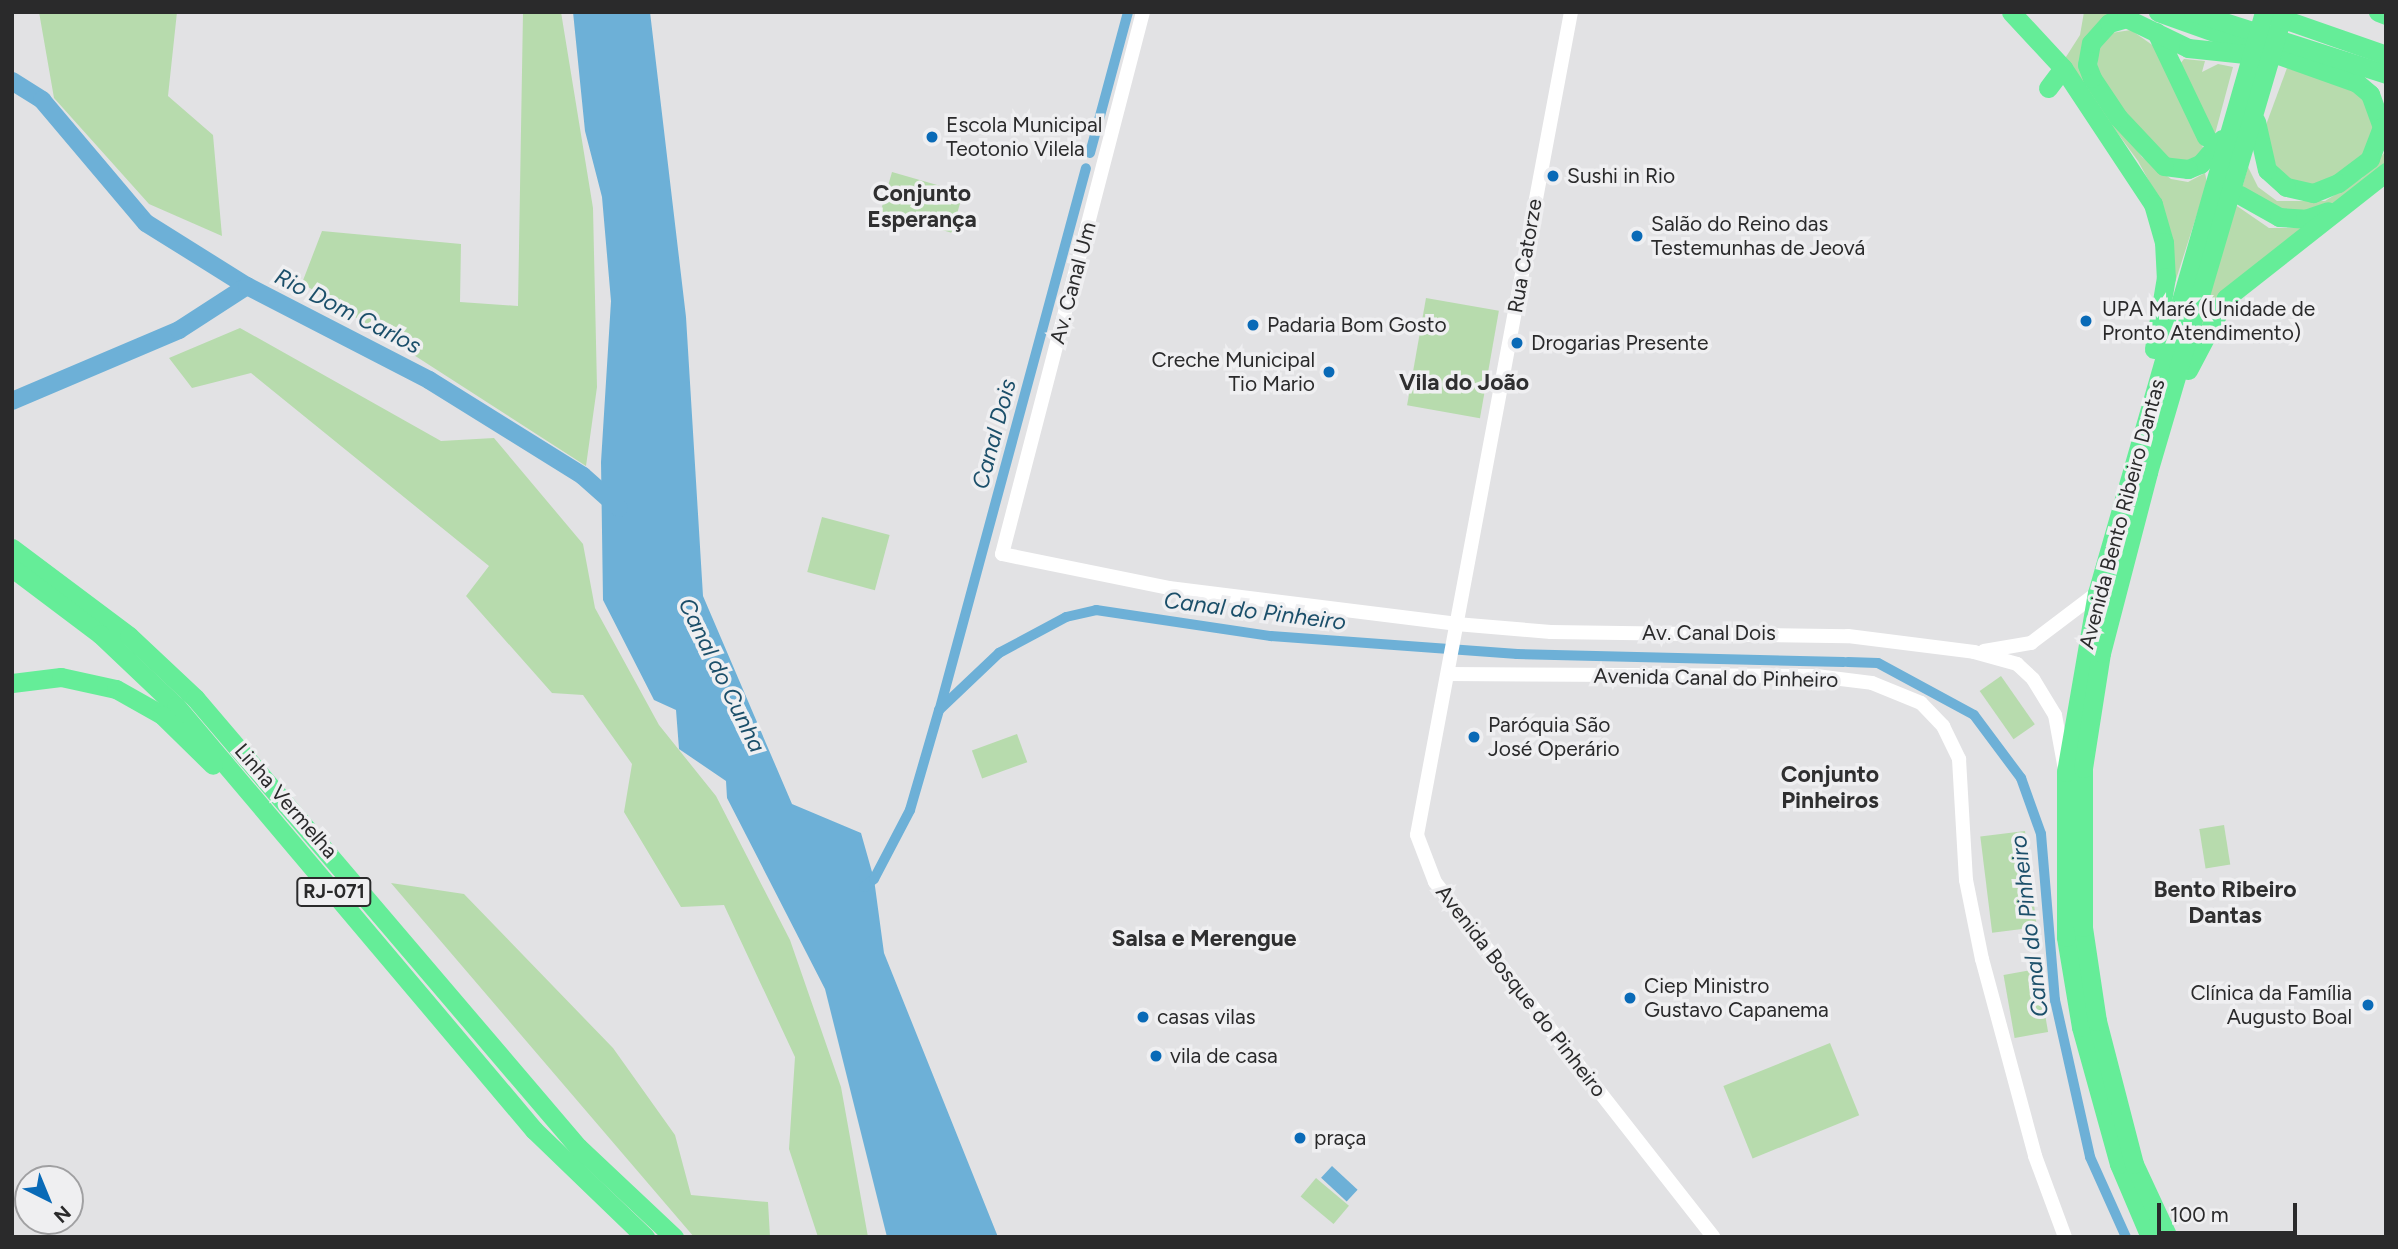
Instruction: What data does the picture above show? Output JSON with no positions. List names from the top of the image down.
{
  "streets": {
    "highway": ["Avenida Bento Ribeiro Dantas", "Linha Vermelha", "RJ-071"],
    "street": [
      "Rua Catorze",
      "Av. Canal Um",
      "Av. Canal Dois",
      "Avenida Canal do Pinheiro",
      "Avenida Bosque do Pinheiro"
    ]
  },
  "crossings": [
    ["Rua Catorze", "Av. Canal Um"],
    ["Rua Catorze", "Av. Canal Dois"],
    ["Rua Catorze", "Avenida Bosque do Pinheiro"],
    ["Av. Canal Um", "Av. Canal Dois"],
    ["Avenida Canal do Pinheiro", "Avenida Bosque do Pinheiro"]
  ],
  "districts": [
    "Conjunto Esperança",
    "Vila do João",
    "Conjunto Pinheiros",
    "Bento Ribeiro Dantas",
    "Salsa e Merengue"
  ],
  "water": [
    "Rio Dom Carlos",
    "Canal Dois",
    "Canal do Pinheiro",
    "Canal do Cunha"
  ],
  "places": [
    "Escola Municipal Teotonio Vilela",
    "Sushi in Rio",
    "Salão do Reino das Testemunhas de Jeová",
    "UPA Maré (Unidade de Pronto Atendimento)",
    "Padaria Bom Gosto",
    "Drogarias Presente",
    "Creche Municipal Tio Mario",
    "Paróquia São José Operário",
    "Ciep Ministro Gustavo Capanema",
    "Clínica da Família Augusto Boal",
    "casas vilas",
    "vila de casa",
    "praça"
  ],
  "scale_bar": "100 m",
  "north": "bottom right"
}
